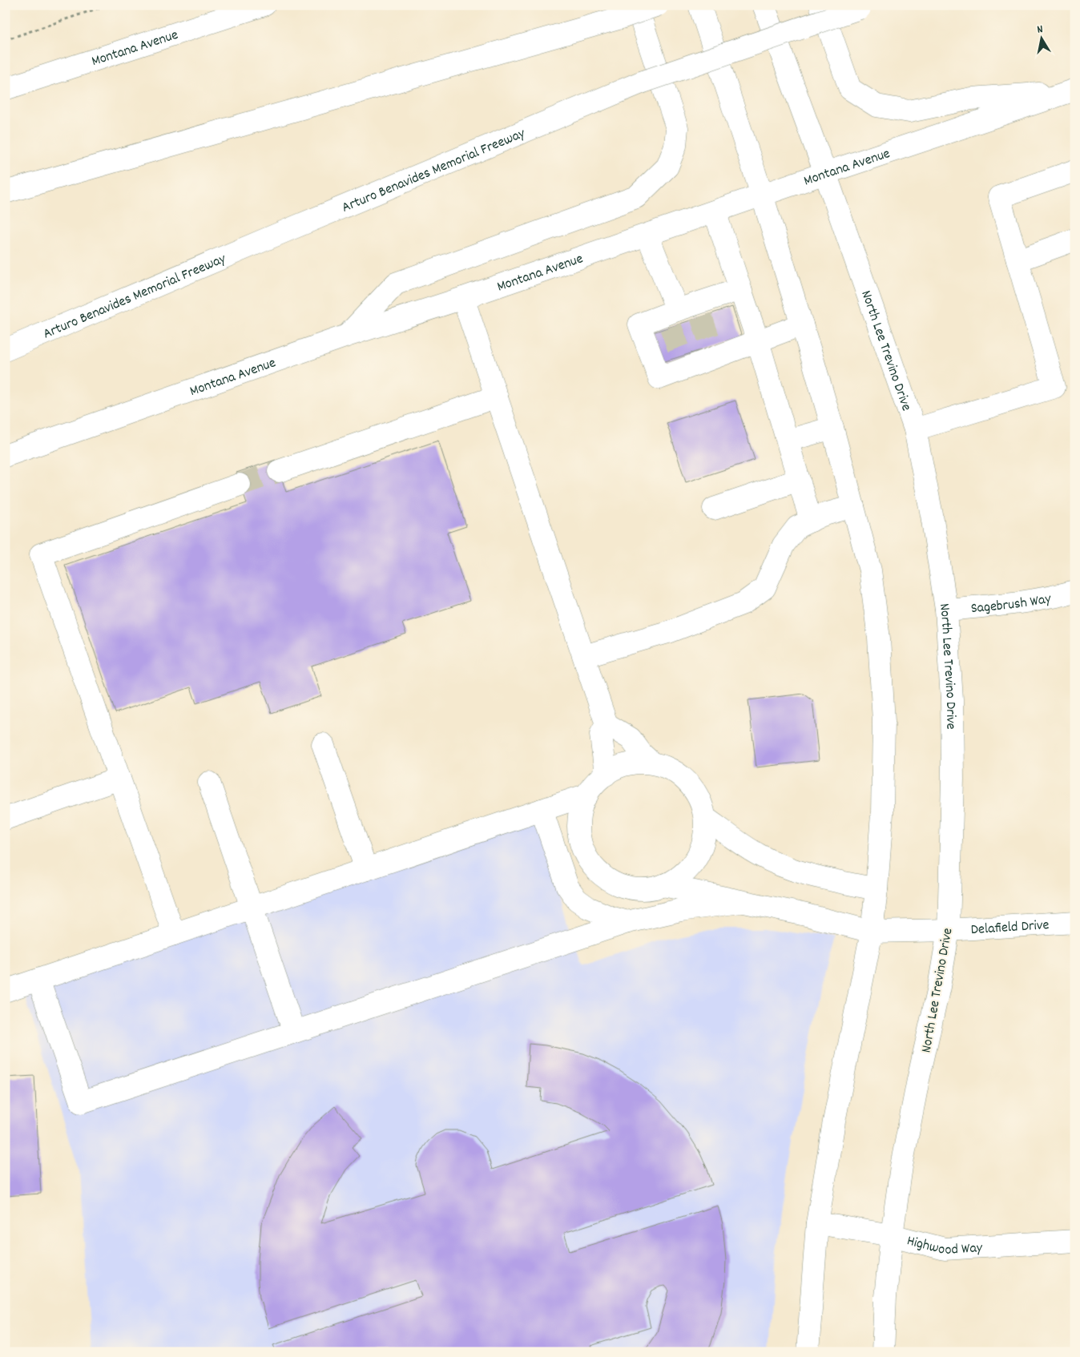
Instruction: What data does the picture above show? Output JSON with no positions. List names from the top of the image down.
{
  "streets": {
    "main road": [
      "Montana Avenue",
      "Arturo Benavides Memorial Freeway",
      "North Lee Trevino Drive",
      "Sagebrush Way",
      "Delafield Drive",
      "Highwood Way"
    ]
  },
  "crossings": [
    ["Montana Avenue", "North Lee Trevino Drive"],
    ["North Lee Trevino Drive", "Sagebrush Way"],
    ["North Lee Trevino Drive", "Delafield Drive"],
    ["North Lee Trevino Drive", "Highwood Way"]
  ],
  "north": "top"
}
